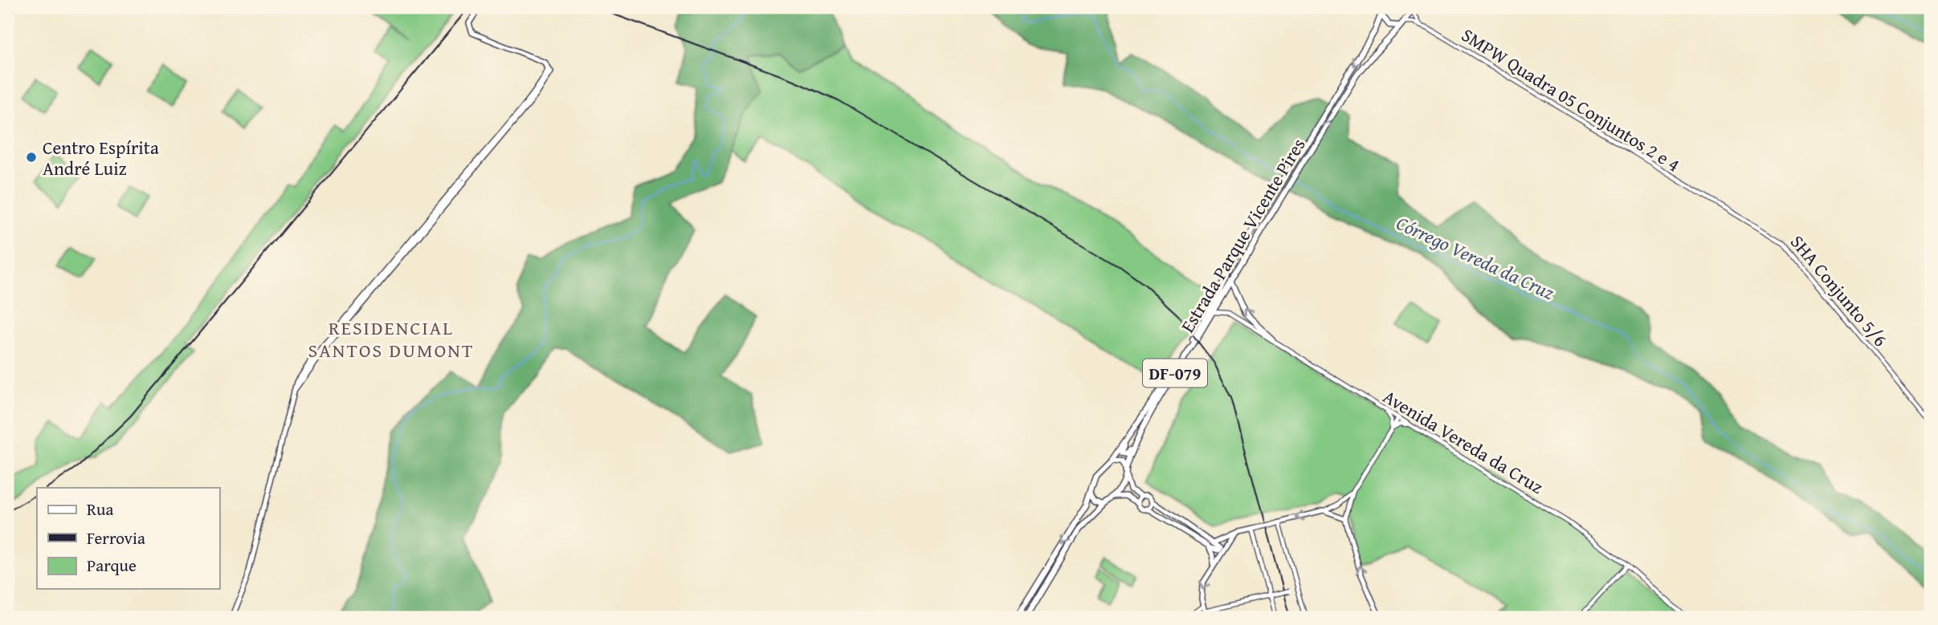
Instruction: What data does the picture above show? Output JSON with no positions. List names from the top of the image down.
{
  "streets": {
    "main road": ["Estrada Parque Vicente Pires", "DF-079"],
    "street": ["SMPW Quadra 05 Conjuntos 2 e 4", "SHA Conjunto 5/6", "Avenida Vereda da Cruz"]
  },
  "crossings": [
    ["SMPW Quadra 05 Conjuntos 2 e 4", "Estrada Parque Vicente Pires"],
    ["SMPW Quadra 05 Conjuntos 2 e 4", "SHA Conjunto 5/6"],
    ["SMPW Quadra 05 Conjuntos 2 e 4", "DF-079"],
    ["Estrada Parque Vicente Pires", "DF-079"],
    ["Estrada Parque Vicente Pires", "Avenida Vereda da Cruz"]
  ],
  "districts": ["RESIDENCIAL SANTOS DUMONT"],
  "water": ["Córrego Vereda da Cruz"],
  "places": ["Centro Espírita André Luiz"],
  "legend": ["Rua", "Ferrovia", "Parque"]
}
